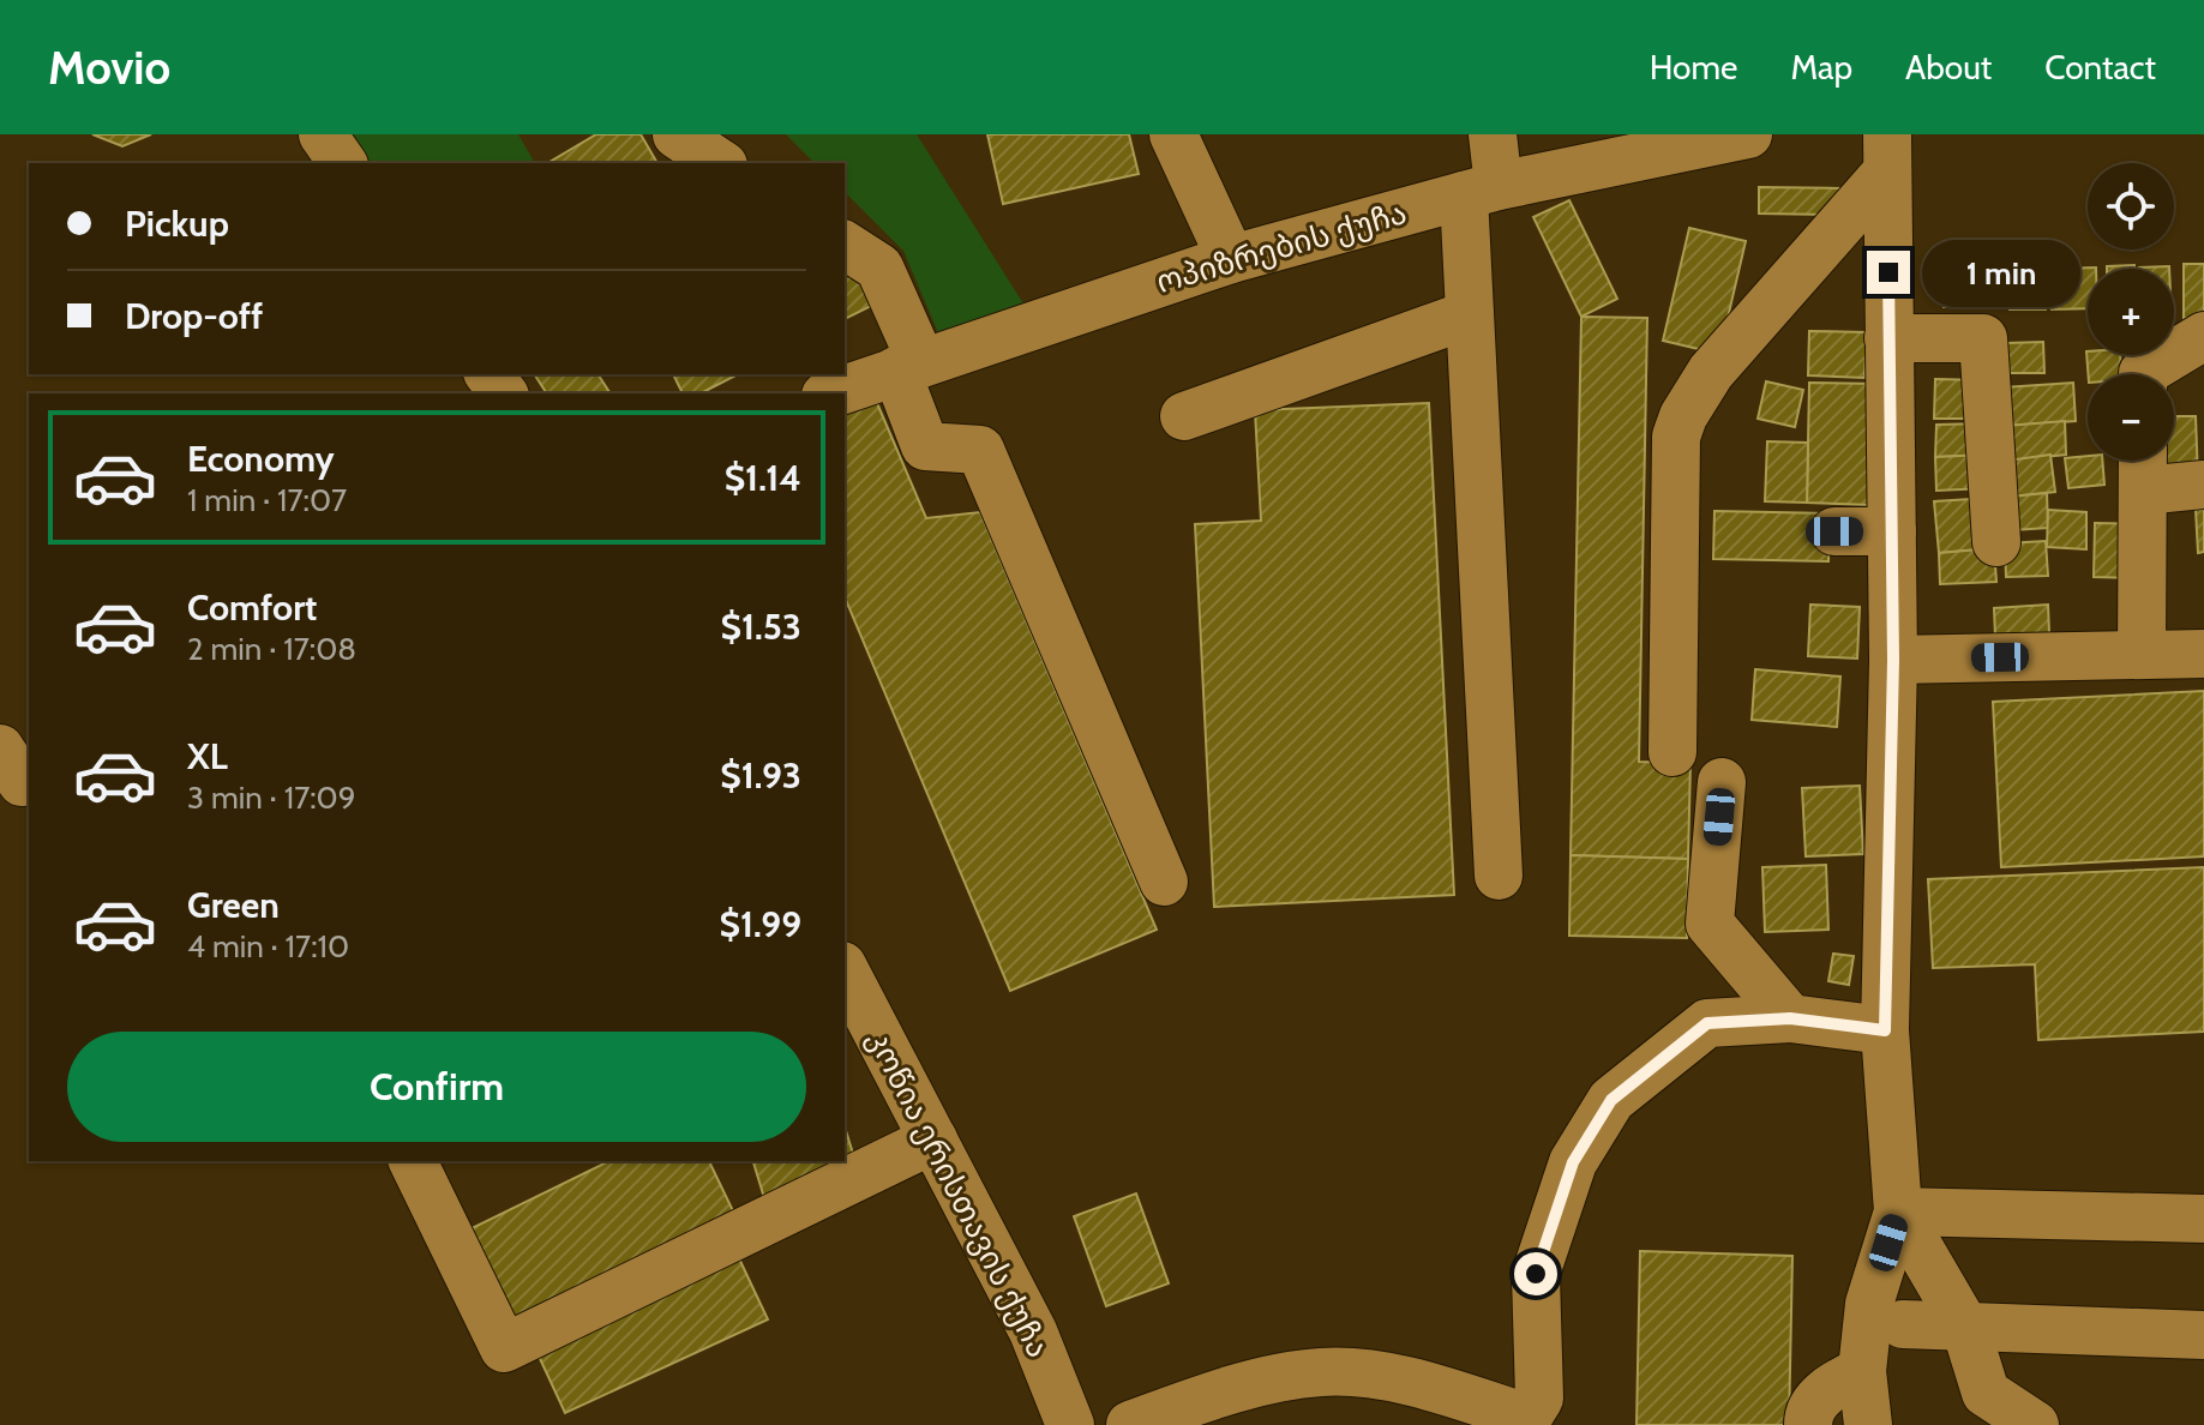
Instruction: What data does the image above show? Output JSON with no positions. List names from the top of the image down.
{
  "streets": {
    "street": ["ოპიზრების ქუჩა", "კოწია ერისთავის ქუჩა"]
  },
  "page": {
    "header": "Movio",
    "nav": [
      "Home",
      "Map",
      "About",
      "Contact"
    ],
    "map_buttons": ["+", "−"],
    "banner": ["Pickup", "Drop-off"],
    "bubble": "1 min",
    "list": [
      {
        "name": "Economy",
        "note": "1 min · 17:07",
        "value": "$1.14"
      },
      {
        "name": "Comfort",
        "note": "2 min · 17:08",
        "value": "$1.53"
      },
      {
        "name": "XL",
        "note": "3 min · 17:09",
        "value": "$1.93"
      },
      {
        "name": "Green",
        "note": "4 min · 17:10",
        "value": "$1.99"
      }
    ],
    "buttons": "Confirm"
  }
}
